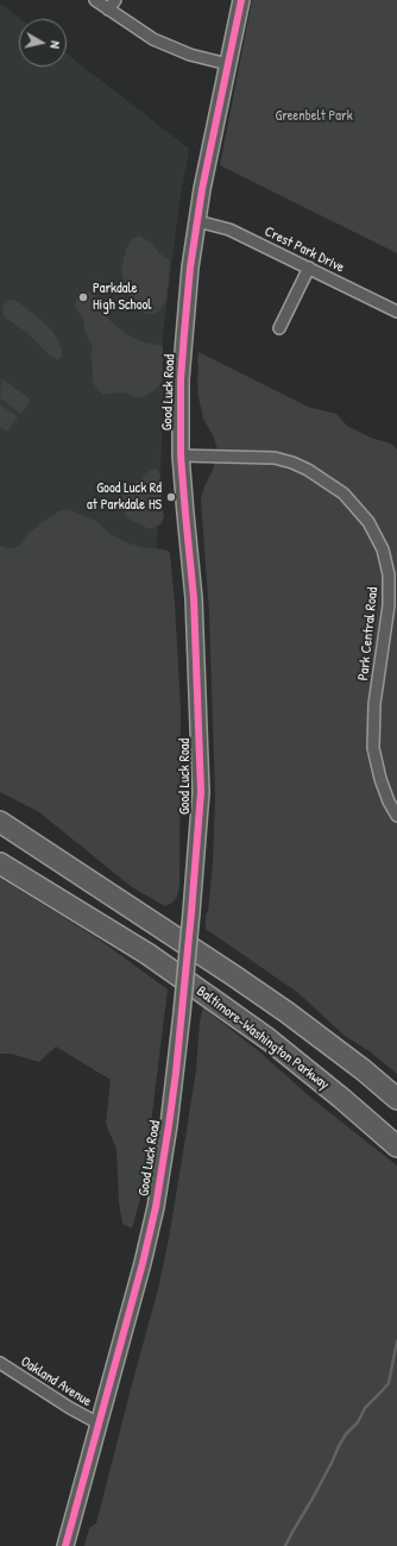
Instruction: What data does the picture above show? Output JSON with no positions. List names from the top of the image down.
{
  "streets": {
    "highway": ["Baltimore-Washington Parkway"],
    "main road": ["Good Luck Road"],
    "street": ["Crest Park Drive", "Park Central Road", "Oakland Avenue"]
  },
  "crossings": [
    ["Crest Park Drive", "Good Luck Road"],
    ["Good Luck Road", "Park Central Road"],
    ["Good Luck Road", "Oakland Avenue"]
  ],
  "parks": ["Greenbelt Park"],
  "places": ["Parkdale High School", "Good Luck Rd at Parkdale HS"],
  "north": "right"
}
